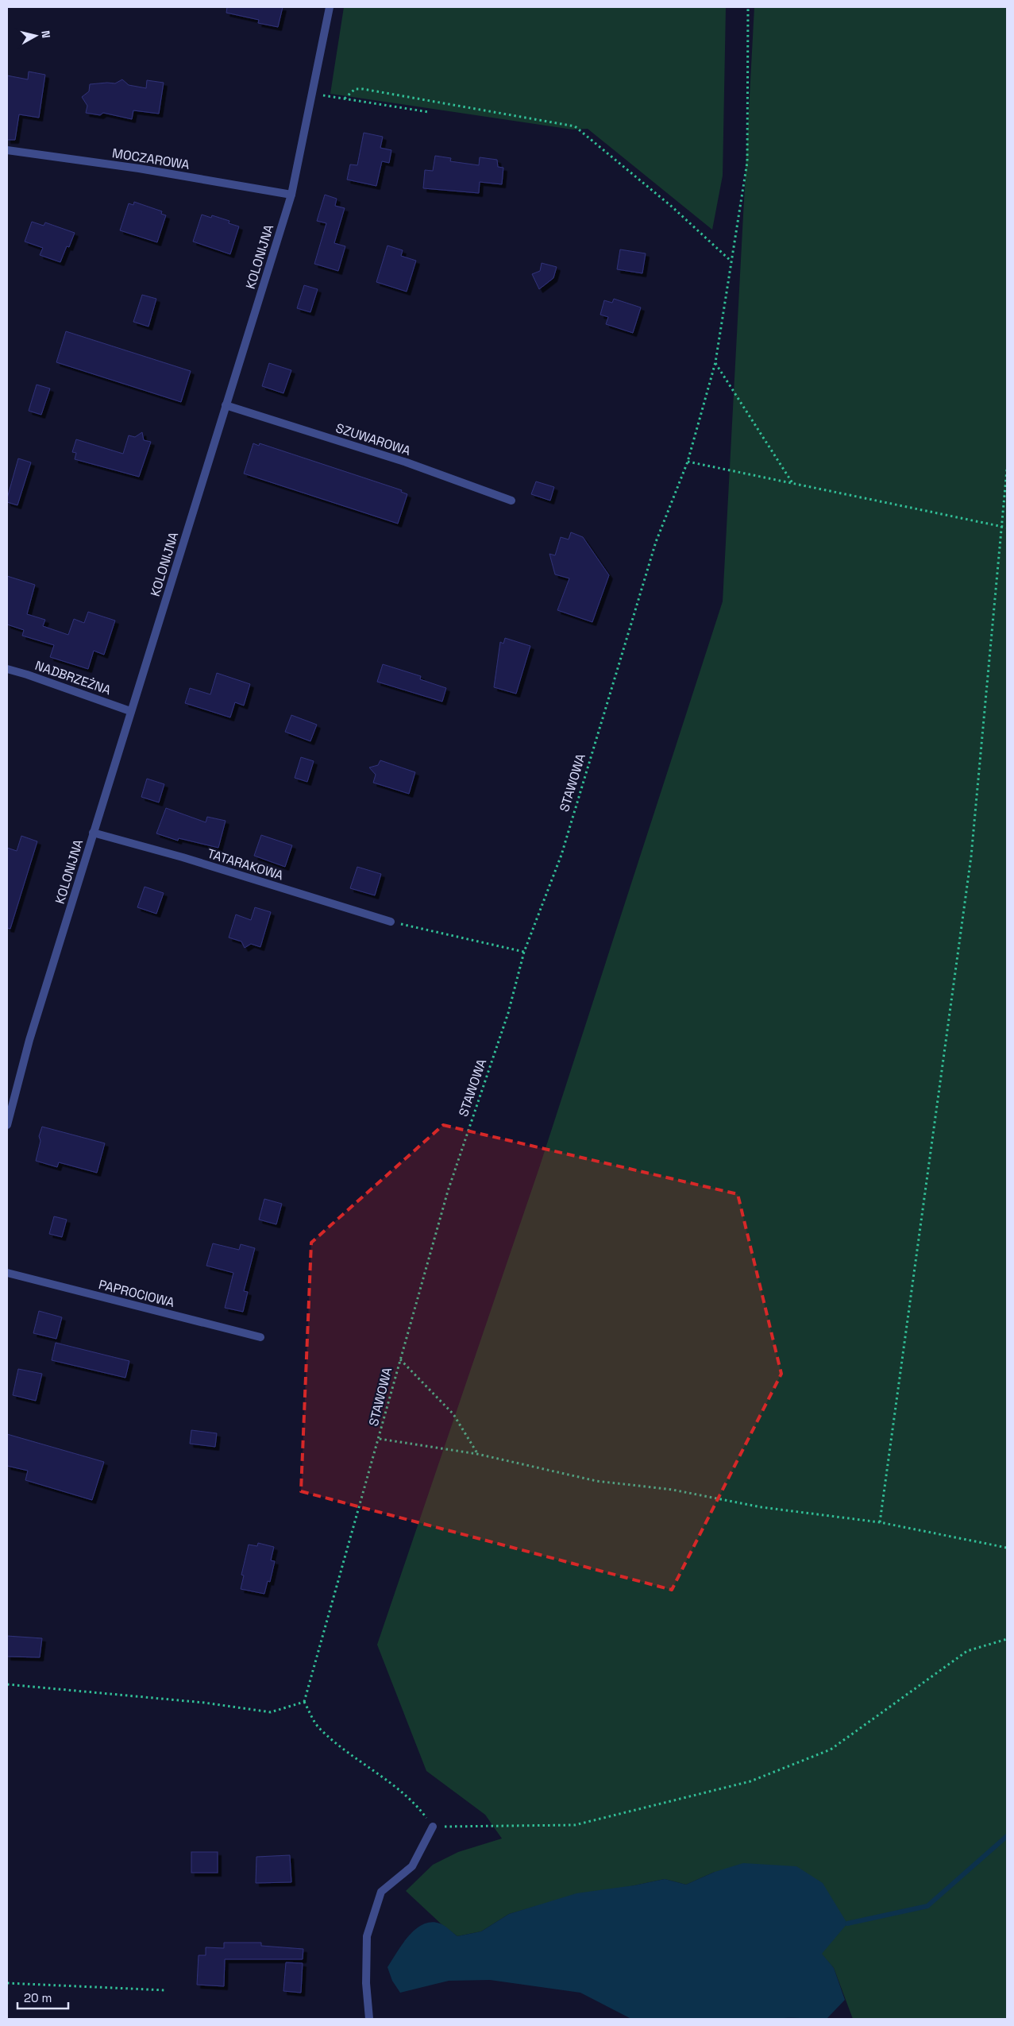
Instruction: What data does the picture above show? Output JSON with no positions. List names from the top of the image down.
{
  "streets": {
    "street": [
      "MOCZAROWA",
      "KOLONIJNA",
      "SZUWAROWA",
      "NADBRZEŻNA",
      "TATARAKOWA",
      "PAPROCIOWA"
    ],
    "path": ["STAWOWA"]
  },
  "crossings": [
    ["MOCZAROWA", "KOLONIJNA"],
    ["KOLONIJNA", "SZUWAROWA"],
    ["KOLONIJNA", "NADBRZEŻNA"],
    ["KOLONIJNA", "TATARAKOWA"]
  ],
  "scale_bar": "20 m",
  "north": "right"
}
